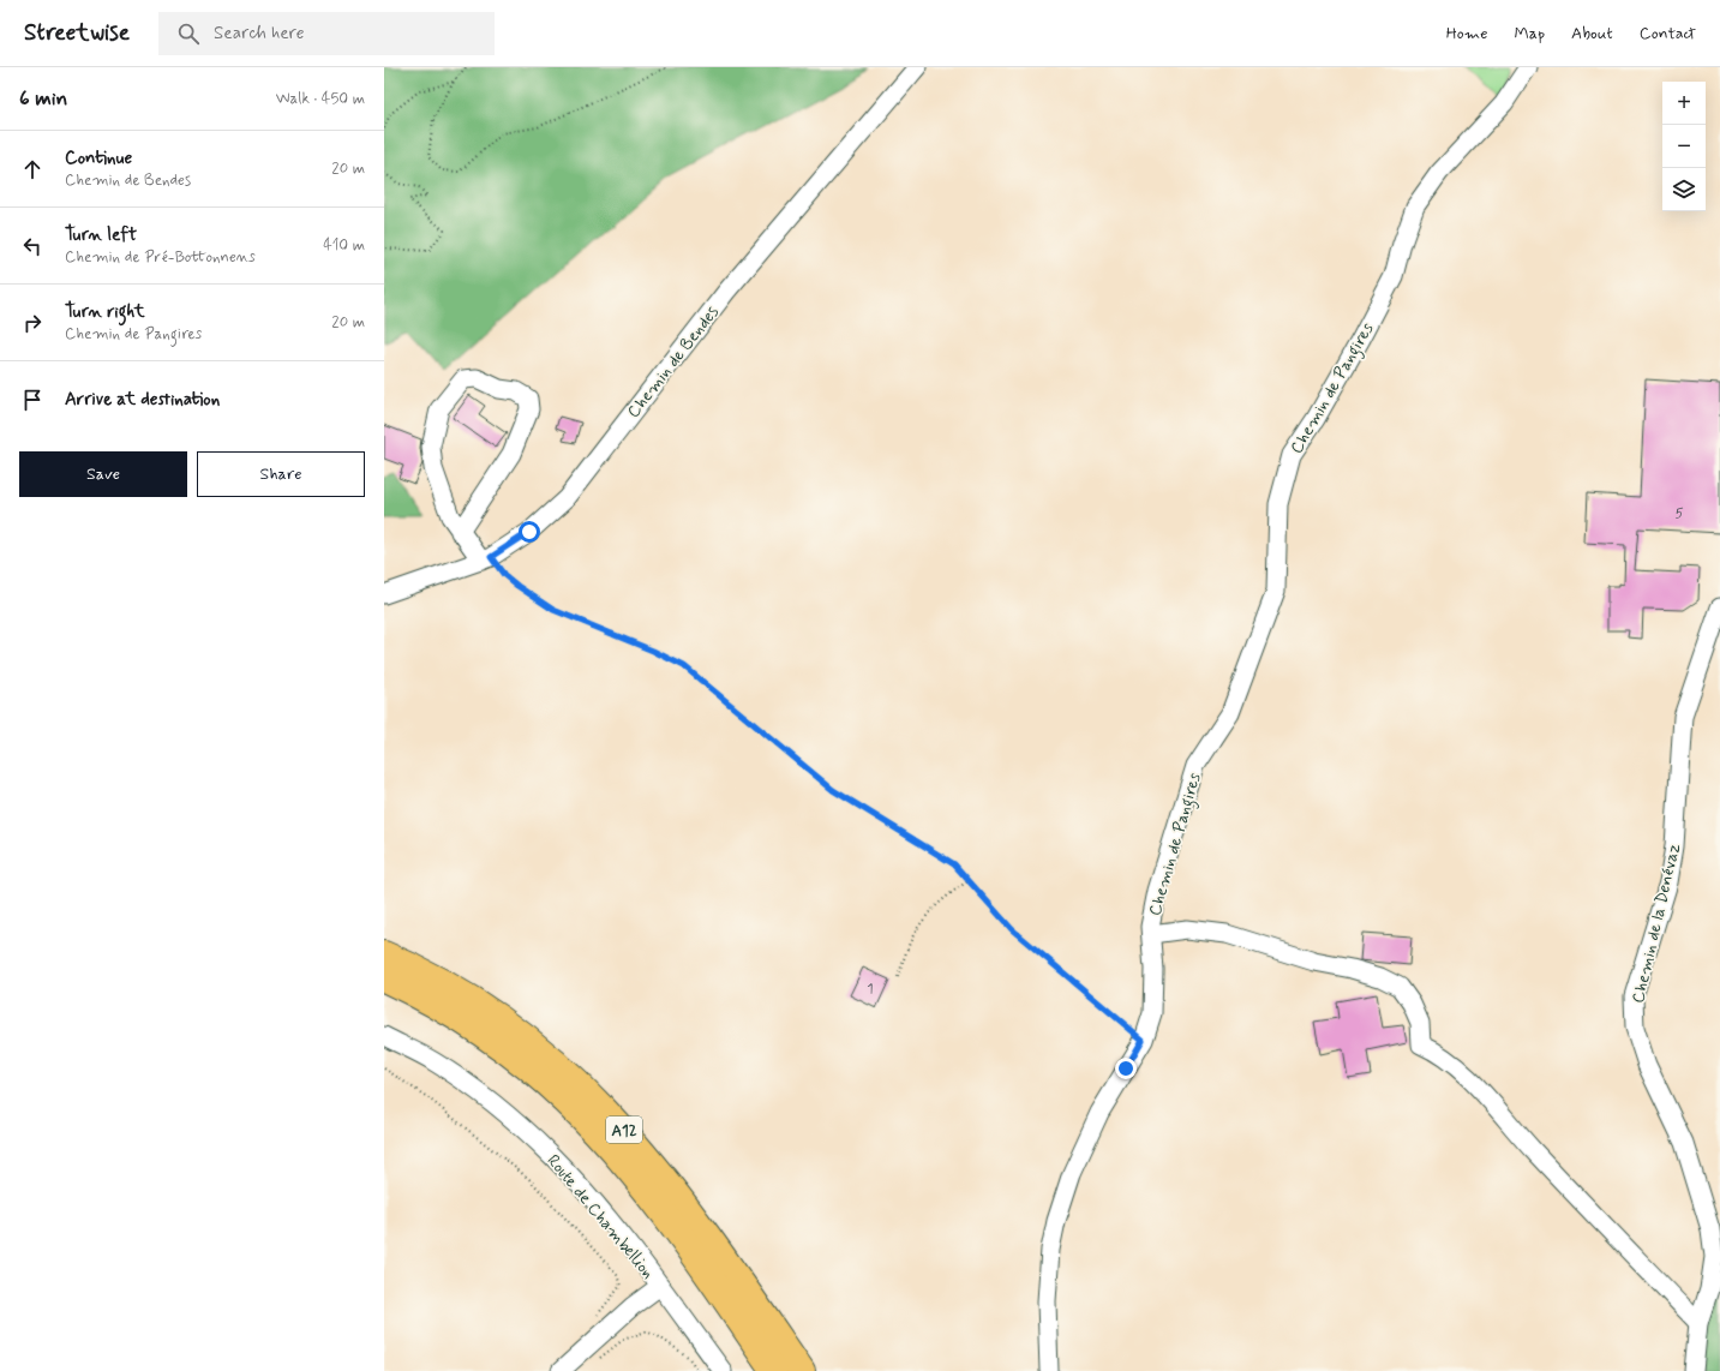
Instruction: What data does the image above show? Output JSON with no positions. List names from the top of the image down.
{
  "streets": {
    "highway": ["A12"],
    "street": [
      "Chemin de Bendes",
      "Chemin de Pangires",
      "Chemin de la Denévaz",
      "Route de Chambellion"
    ]
  },
  "house_numbers": ["5", "1"],
  "page": {
    "header": "Streetwise",
    "search": "Search here",
    "nav": [
      "Home",
      "Map",
      "About",
      "Contact"
    ],
    "heading": ["6 min", "Walk · 450 m"],
    "map_buttons": ["+", "−"],
    "list": [
      ["Continue", "Chemin de Bendes", "20 m"],
      ["Turn left", "Chemin de Pré-Bottonnens", "410 m"],
      ["Turn right", "Chemin de Pangires", "20 m"],
      "Arrive at destination"
    ],
    "buttons": ["Save", "Share"]
  }
}
